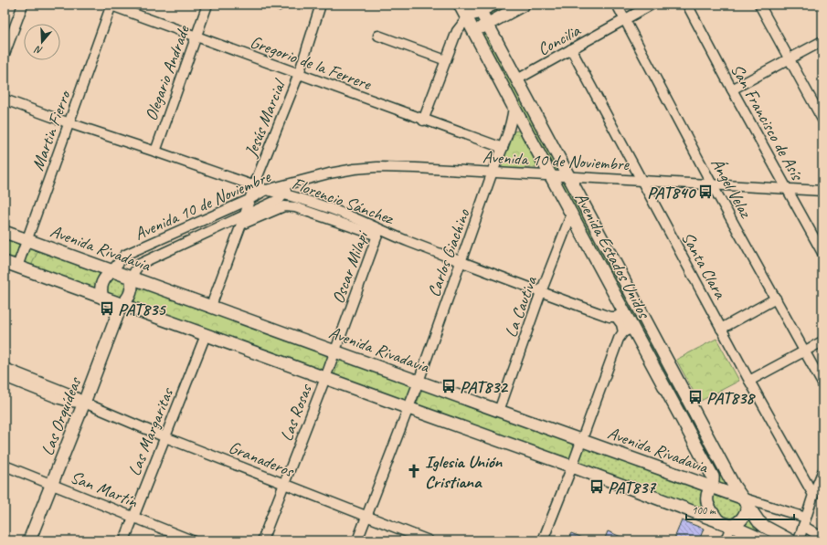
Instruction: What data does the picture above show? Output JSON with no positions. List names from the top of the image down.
{
  "streets": {
    "main road": ["Avenida Rivadavia", "Avenida Estados Unidos", "Las Orquídeas"],
    "street": [
      "Concilia",
      "Gregorio de la Ferrere",
      "Olegario Andrade",
      "Jesús Marcial",
      "San Francisco de Asís",
      "Martin Fierro",
      "Avenida 10 de Noviembre",
      "Ángel Velaz",
      "Florencio Sánchez",
      "Carlos Giachino",
      "Santa Clara",
      "Oscar Milapi",
      "La Cautiva",
      "Las Rosas",
      "Las Margaritas",
      "Granaderos",
      "San Martín"
    ]
  },
  "crossings": [
    ["Concilia", "Ángel Velaz"],
    ["Concilia", "Avenida Estados Unidos"],
    ["Concilia", "Santa Clara"],
    ["Gregorio de la Ferrere", "Olegario Andrade"],
    ["Gregorio de la Ferrere", "Jesús Marcial"],
    ["Gregorio de la Ferrere", "Martin Fierro"],
    ["Gregorio de la Ferrere", "Carlos Giachino"],
    ["Olegario Andrade", "Florencio Sánchez"],
    ["Jesús Marcial", "Avenida 10 de Noviembre"],
    ["Jesús Marcial", "Florencio Sánchez"],
    ["Jesús Marcial", "Avenida Rivadavia"],
    ["San Francisco de Asís", "Avenida 10 de Noviembre"],
    ["Martin Fierro", "Florencio Sánchez"],
    ["Martin Fierro", "Avenida Rivadavia"],
    ["Avenida 10 de Noviembre", "Ángel Velaz"],
    ["Avenida 10 de Noviembre", "Florencio Sánchez"],
    ["Avenida 10 de Noviembre", "Avenida Rivadavia"],
    ["Avenida 10 de Noviembre", "Carlos Giachino"],
    ["Avenida 10 de Noviembre", "Avenida Estados Unidos"],
    ["Avenida 10 de Noviembre", "Santa Clara"],
    ["Avenida 10 de Noviembre", "Las Orquídeas"],
    ["Florencio Sánchez", "Carlos Giachino"],
    ["Florencio Sánchez", "Avenida Estados Unidos"],
    ["Florencio Sánchez", "Oscar Milapi"],
    ["Florencio Sánchez", "La Cautiva"],
    ["Avenida Rivadavia", "Carlos Giachino"],
    ["Avenida Rivadavia", "Avenida Estados Unidos"],
    ["Avenida Rivadavia", "Oscar Milapi"],
    ["Avenida Rivadavia", "La Cautiva"],
    ["Avenida Rivadavia", "Las Orquídeas"],
    ["Carlos Giachino", "Avenida Estados Unidos"],
    ["Carlos Giachino", "Granaderos"],
    ["Avenida Estados Unidos", "La Cautiva"],
    ["Oscar Milapi", "Las Rosas"],
    ["Las Rosas", "Granaderos"],
    ["Las Orquídeas", "Granaderos"],
    ["Las Orquídeas", "San Martín"],
    ["Las Margaritas", "Granaderos"],
    ["Las Margaritas", "San Martín"]
  ],
  "places": {
    "bus stop": [
      "PAT840",
      "PAT835",
      "PAT832",
      "PAT838",
      "PAT837"
    ],
    "church": ["Iglesia Unión Cristiana"]
  },
  "scale_bar": "100 m",
  "north": "bottom"
}
